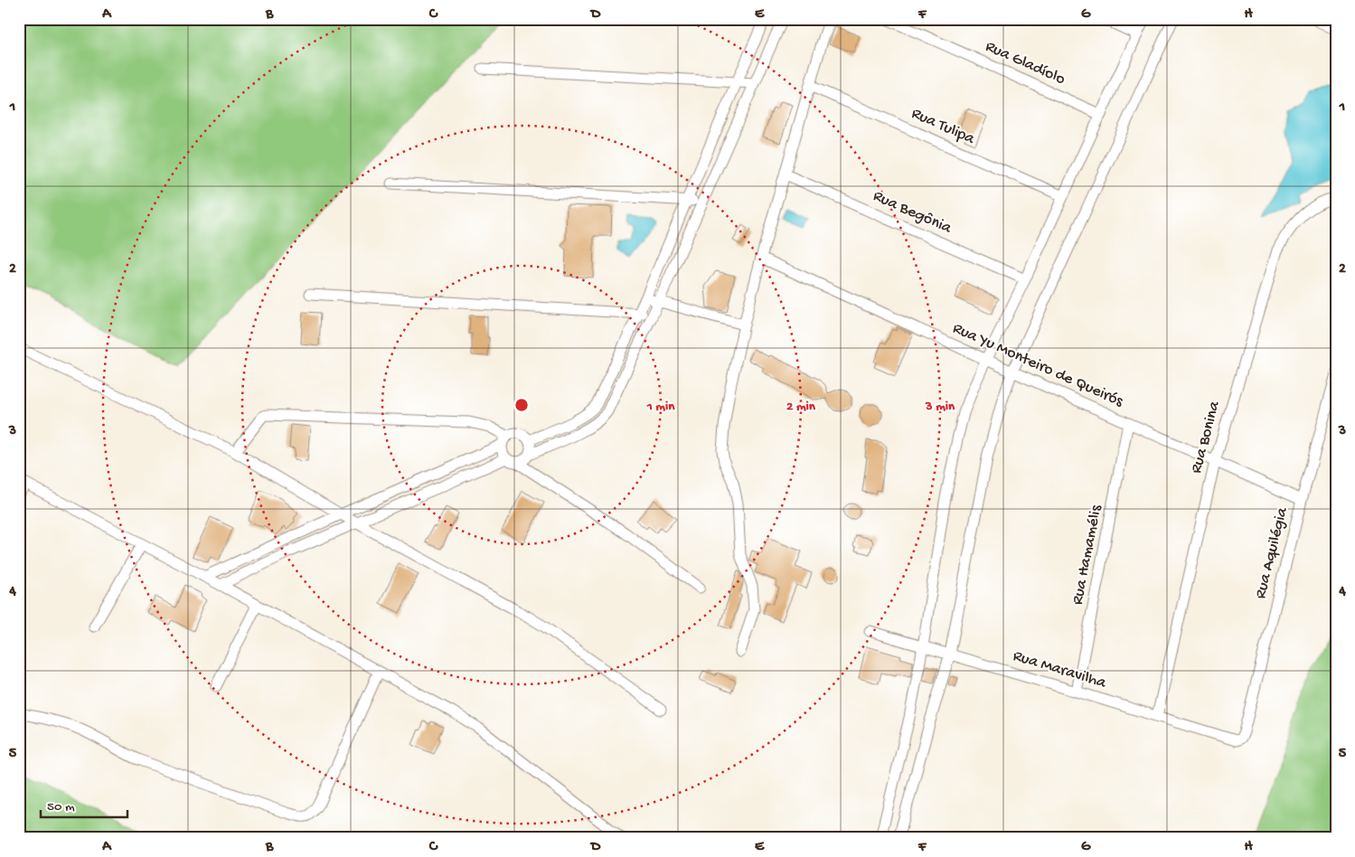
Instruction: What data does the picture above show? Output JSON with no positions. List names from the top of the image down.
{
  "streets": {
    "street": [
      "Rua Gladíolo",
      "Rua Tulipa",
      "Rua Begônia",
      "Rua Yu Monteiro de Queirós",
      "Rua Bonina",
      "Rua Aquilégia",
      "Rua Hamamélis",
      "Rua Maravilha"
    ]
  },
  "crossings": [
    ["Rua Yu Monteiro de Queirós", "Rua Bonina"],
    ["Rua Yu Monteiro de Queirós", "Rua Aquilégia"],
    ["Rua Yu Monteiro de Queirós", "Rua Hamamélis"],
    ["Rua Bonina", "Rua Maravilha"],
    ["Rua Aquilégia", "Rua Maravilha"],
    ["Rua Hamamélis", "Rua Maravilha"]
  ],
  "scale_bar": "50 m",
  "grid": {
    "columns": [
      "A",
      "B",
      "C",
      "D",
      "E",
      "F",
      "G",
      "H"
    ],
    "rows": [
      "1",
      "2",
      "3",
      "4",
      "5"
    ]
  },
  "rings": ["1 min", "2 min", "3 min"]
}
